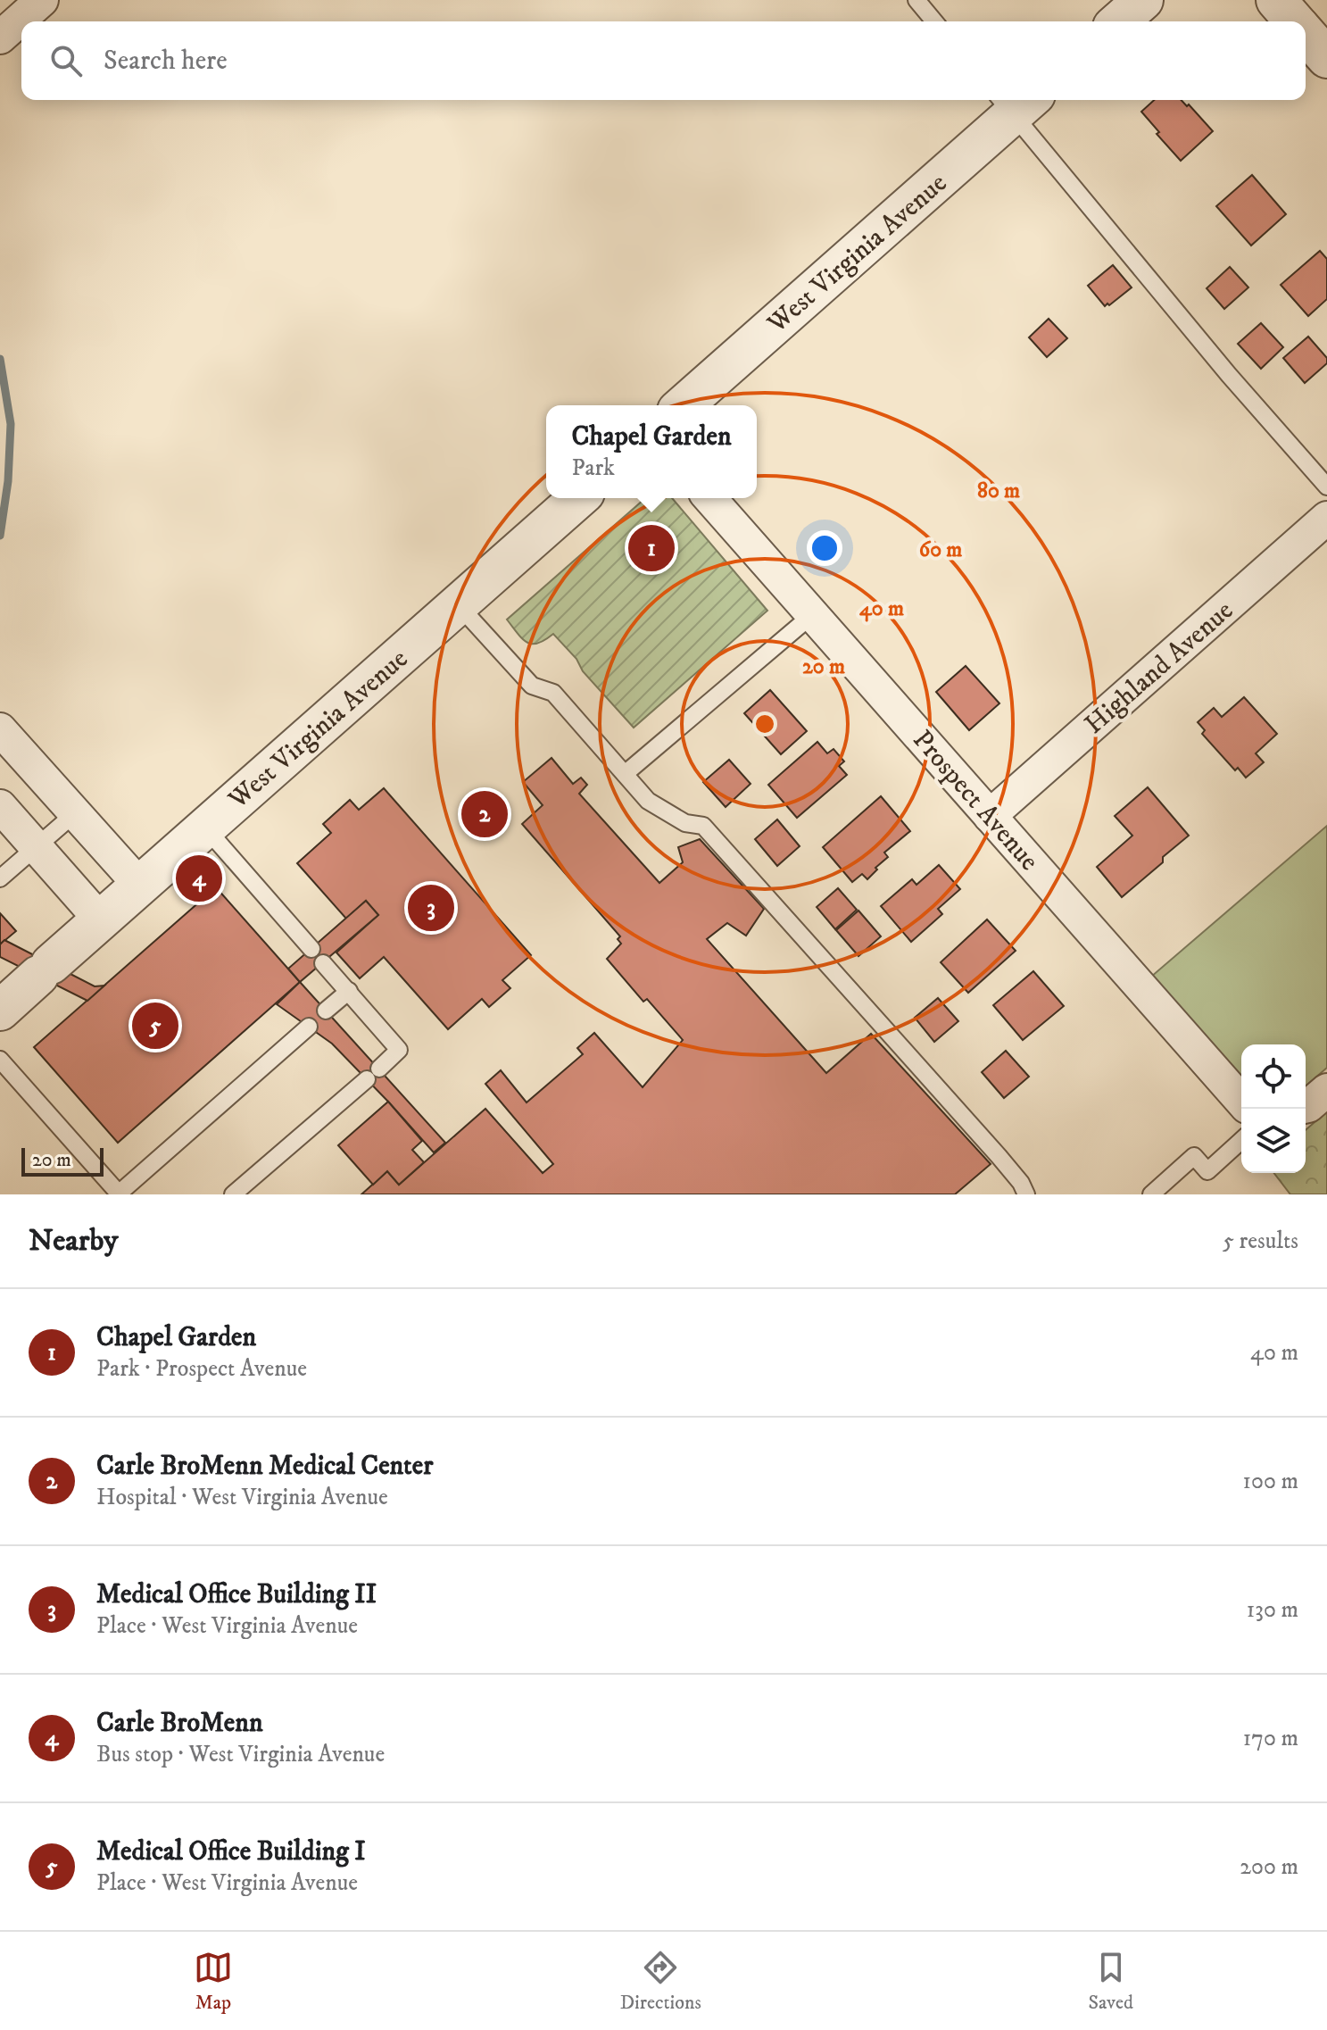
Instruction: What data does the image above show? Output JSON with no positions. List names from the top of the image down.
{
  "streets": {
    "street": ["West Virginia Avenue", "Highland Avenue", "Prospect Avenue"]
  },
  "crossings": [
    ["Highland Avenue", "Prospect Avenue"]
  ],
  "scale_bar": "20 m",
  "page": {
    "search": "Search here",
    "popup": ["Chapel Garden", "Park"],
    "pins": [
      "1",
      "2",
      "4",
      "3",
      "5"
    ],
    "scale": "20 m",
    "heading": ["Nearby", "5 results"],
    "list": [
      {
        "mark": "1",
        "name": "Chapel Garden",
        "note": "Park · Prospect Avenue",
        "value": "40 m"
      },
      {
        "mark": "2",
        "name": "Carle BroMenn Medical Center",
        "note": "Hospital · West Virginia Avenue",
        "value": "100 m"
      },
      {
        "mark": "3",
        "name": "Medical Office Building II",
        "note": "Place · West Virginia Avenue",
        "value": "130 m"
      },
      {
        "mark": "4",
        "name": "Carle BroMenn",
        "note": "Bus stop · West Virginia Avenue",
        "value": "170 m"
      },
      {
        "mark": "5",
        "name": "Medical Office Building I",
        "note": "Place · West Virginia Avenue",
        "value": "200 m"
      }
    ],
    "nav": ["Map", "Directions", "Saved"]
  },
  "rings": [
    "80 m",
    "60 m",
    "40 m",
    "20 m"
  ]
}
